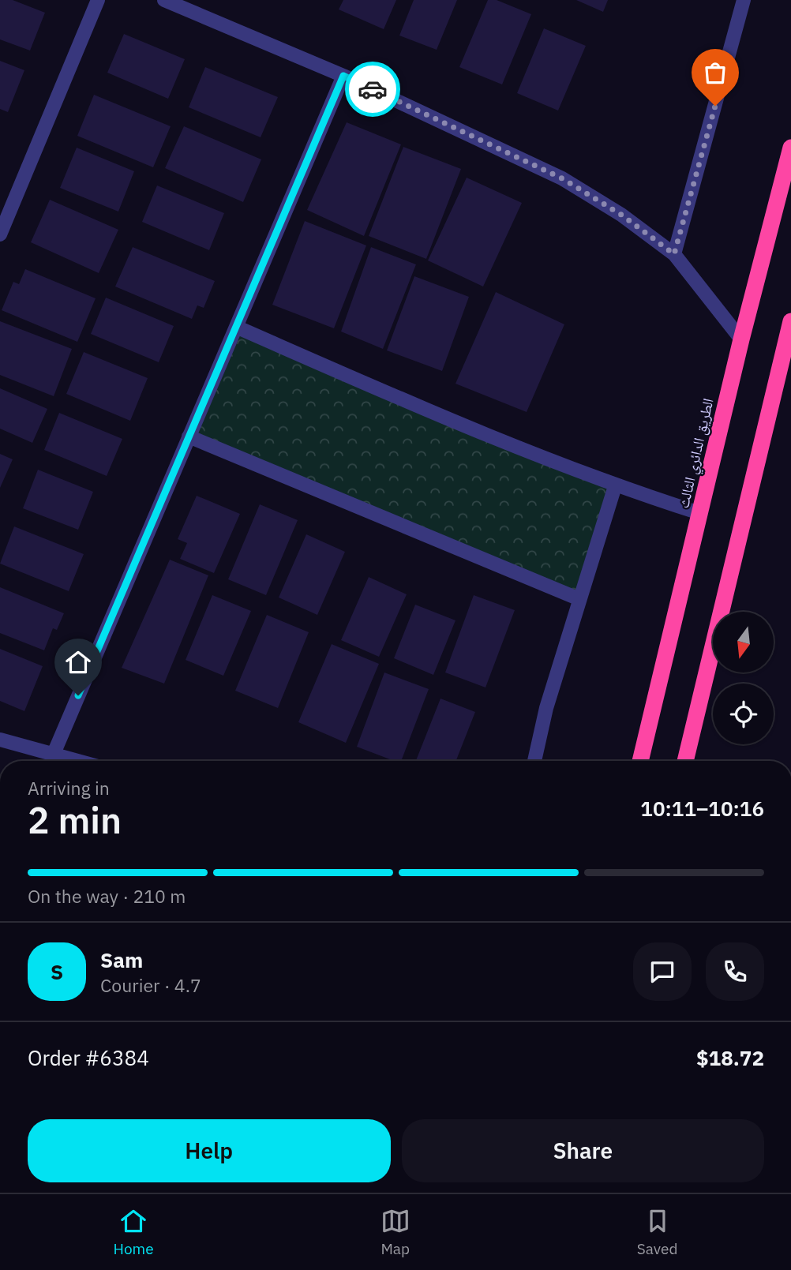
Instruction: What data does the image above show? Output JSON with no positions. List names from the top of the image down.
{
  "streets": {
    "highway": ["الطريق الدائري الثالث"]
  },
  "north": "bottom",
  "page": {
    "heading": ["2 min", "Arriving in", "10:11–10:16"],
    "panel": [
      "Sam",
      "Courier · 4.7",
      "Order #6384",
      "$18.72"
    ],
    "bar": "On the way · 210 m",
    "round": "S",
    "buttons": ["Help", "Share"],
    "tabs": ["Home", "Map", "Saved"]
  }
}
